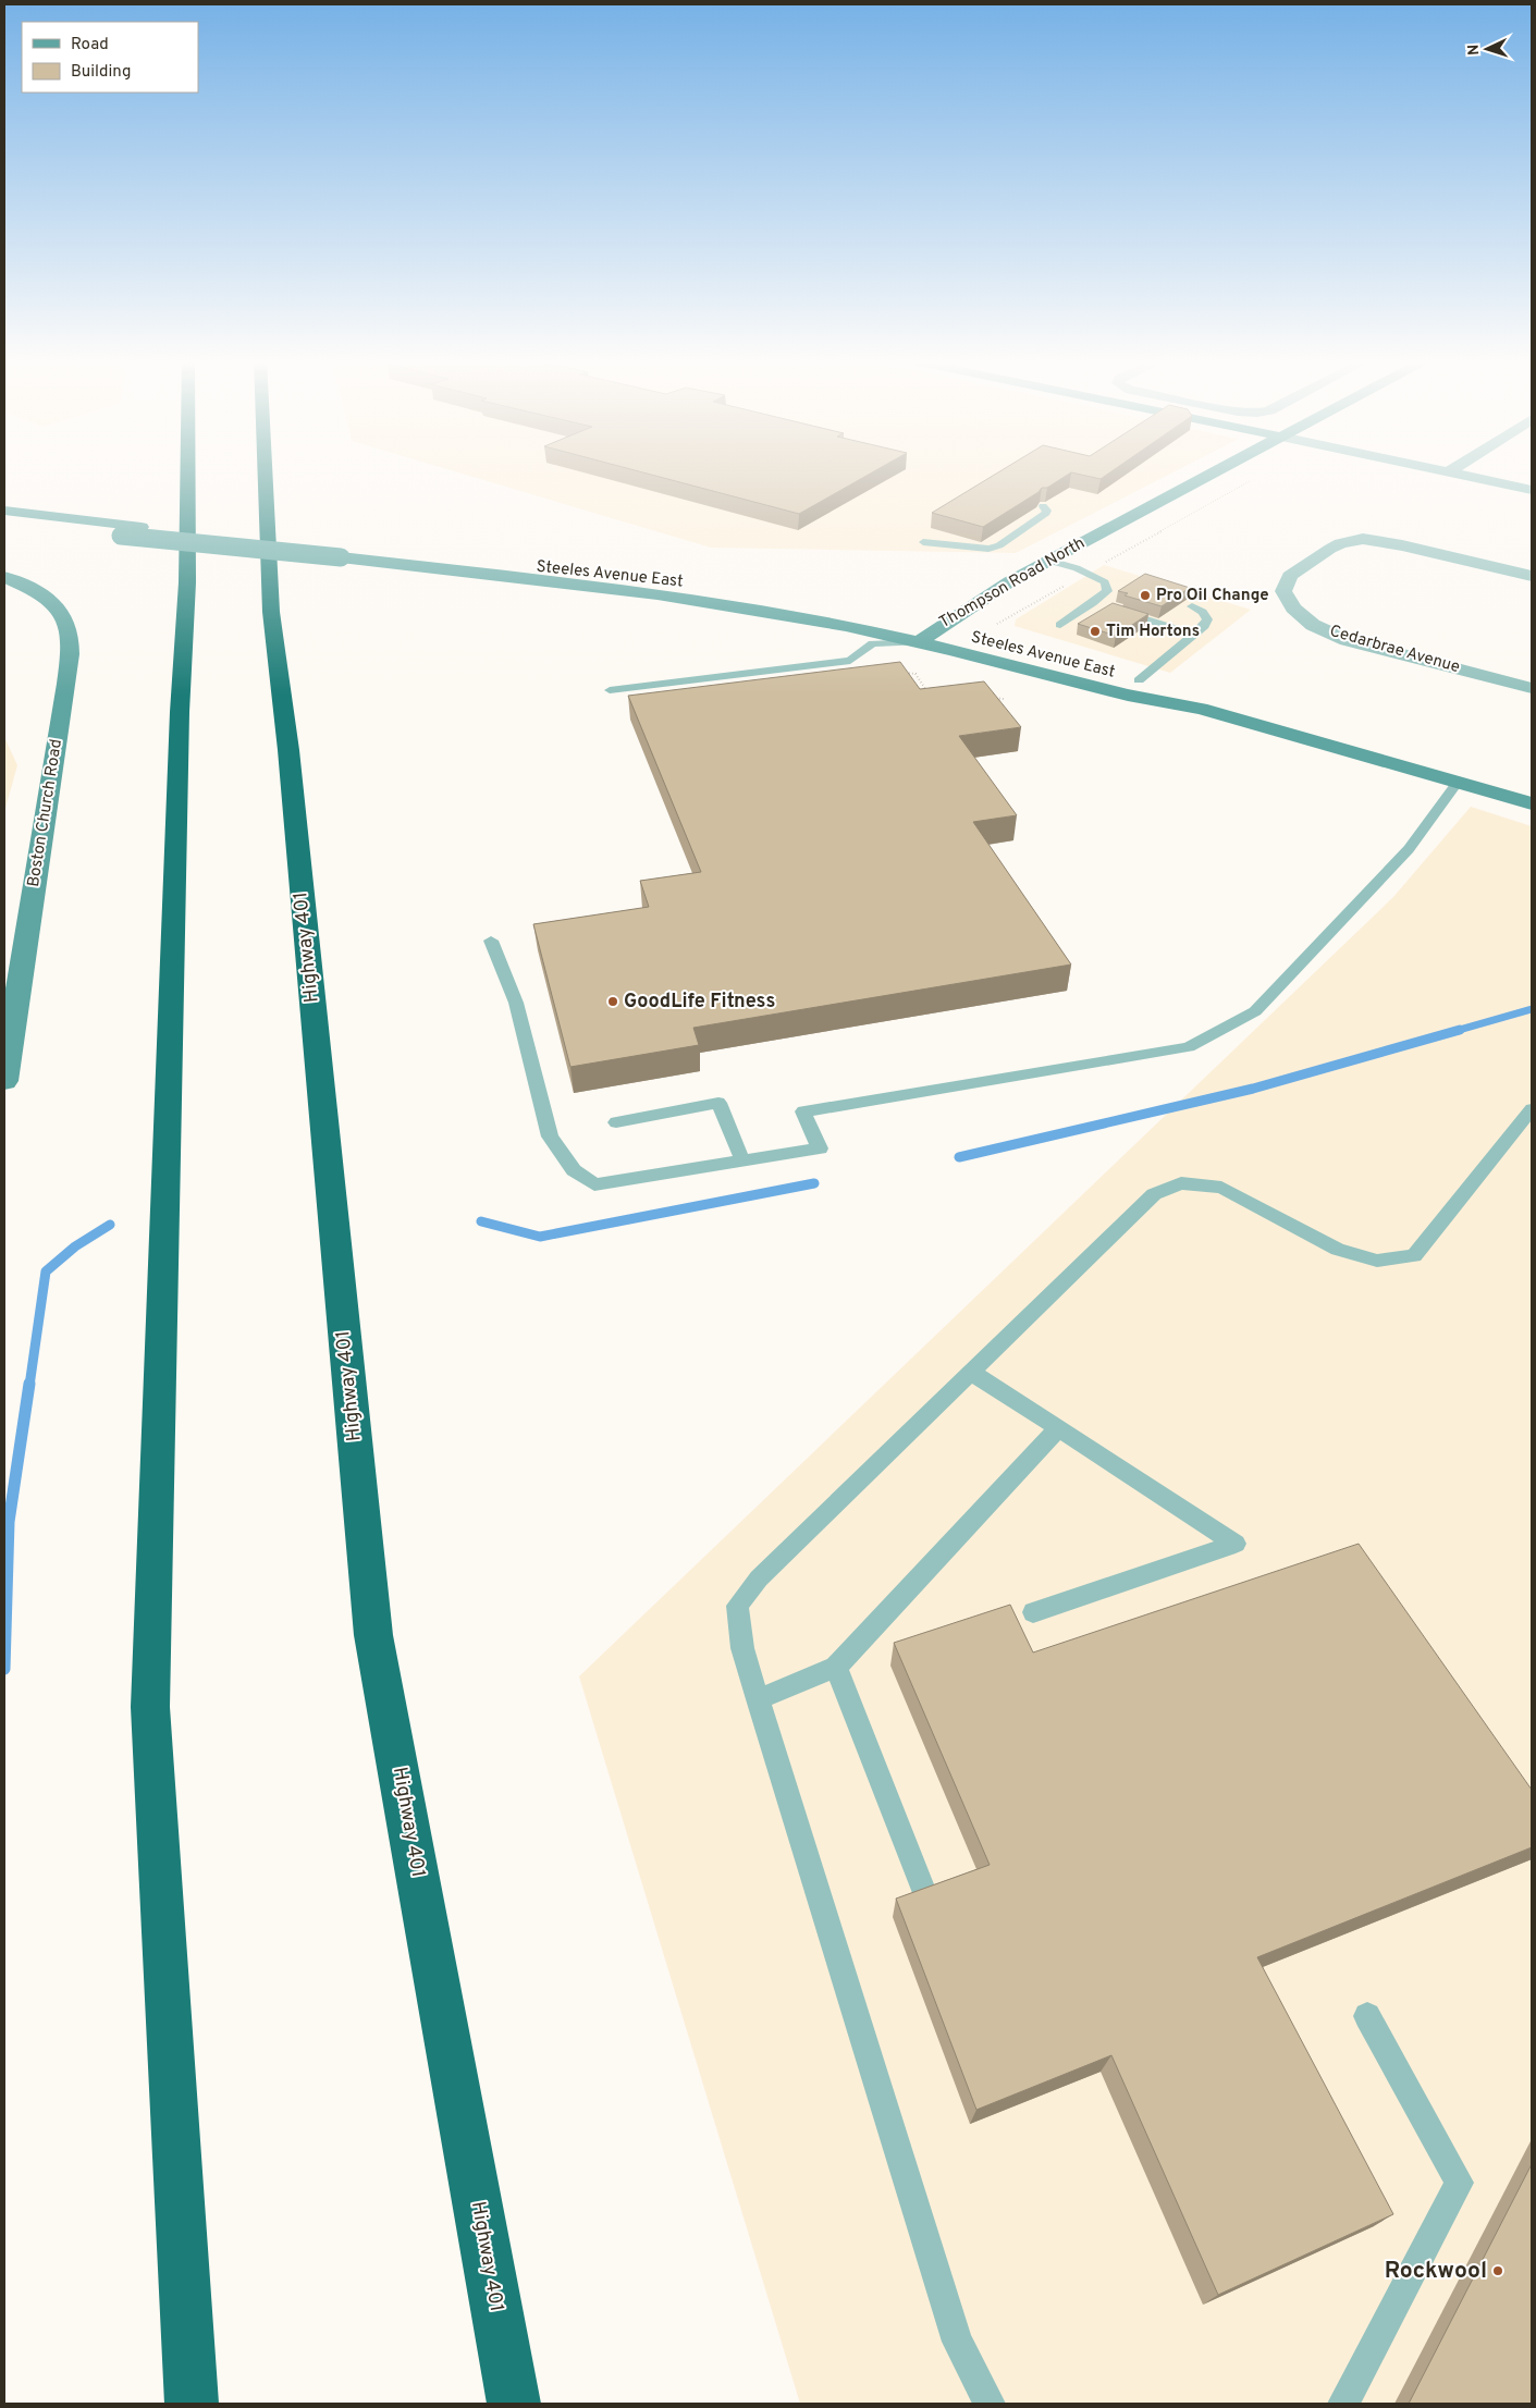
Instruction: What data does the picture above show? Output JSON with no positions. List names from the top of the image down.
{
  "streets": {
    "highway": ["Highway 401"],
    "main road": ["Steeles Avenue East", "Thompson Road North", "Boston Church Road"],
    "street": ["Cedarbrae Avenue"]
  },
  "crossings": [
    ["Steeles Avenue East", "Thompson Road North"]
  ],
  "places": [
    "Pro Oil Change",
    "Tim Hortons",
    "GoodLife Fitness",
    "Rockwool"
  ],
  "legend": ["Road", "Building"],
  "north": "left"
}
